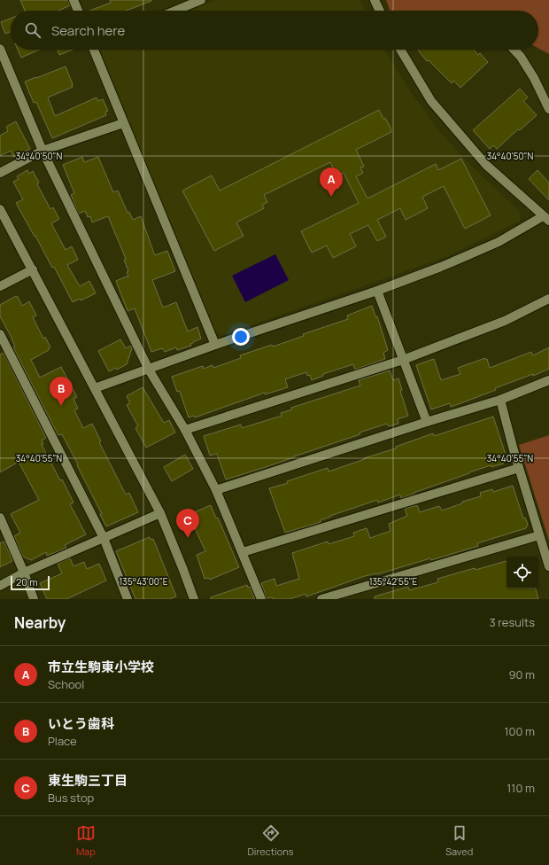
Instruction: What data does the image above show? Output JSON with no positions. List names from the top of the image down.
{
  "scale_bar": "20 m",
  "page": {
    "search": "Search here",
    "pins": ["A", "B", "C"],
    "scale": "20 m",
    "heading": ["Nearby", "3 results"],
    "list": [
      {
        "mark": "A",
        "name": "市立生駒東小学校",
        "note": "School",
        "value": "90 m"
      },
      {
        "mark": "B",
        "name": "いとう歯科",
        "note": "Place",
        "value": "100 m"
      },
      {
        "mark": "C",
        "name": "東生駒三丁目",
        "note": "Bus stop",
        "value": "110 m"
      }
    ],
    "nav": ["Map", "Directions", "Saved"]
  },
  "coordinates": [
    "34°40'50\"N",
    "34°40'55\"N",
    "135°43'00\"E",
    "135°42'55\"E"
  ]
}
